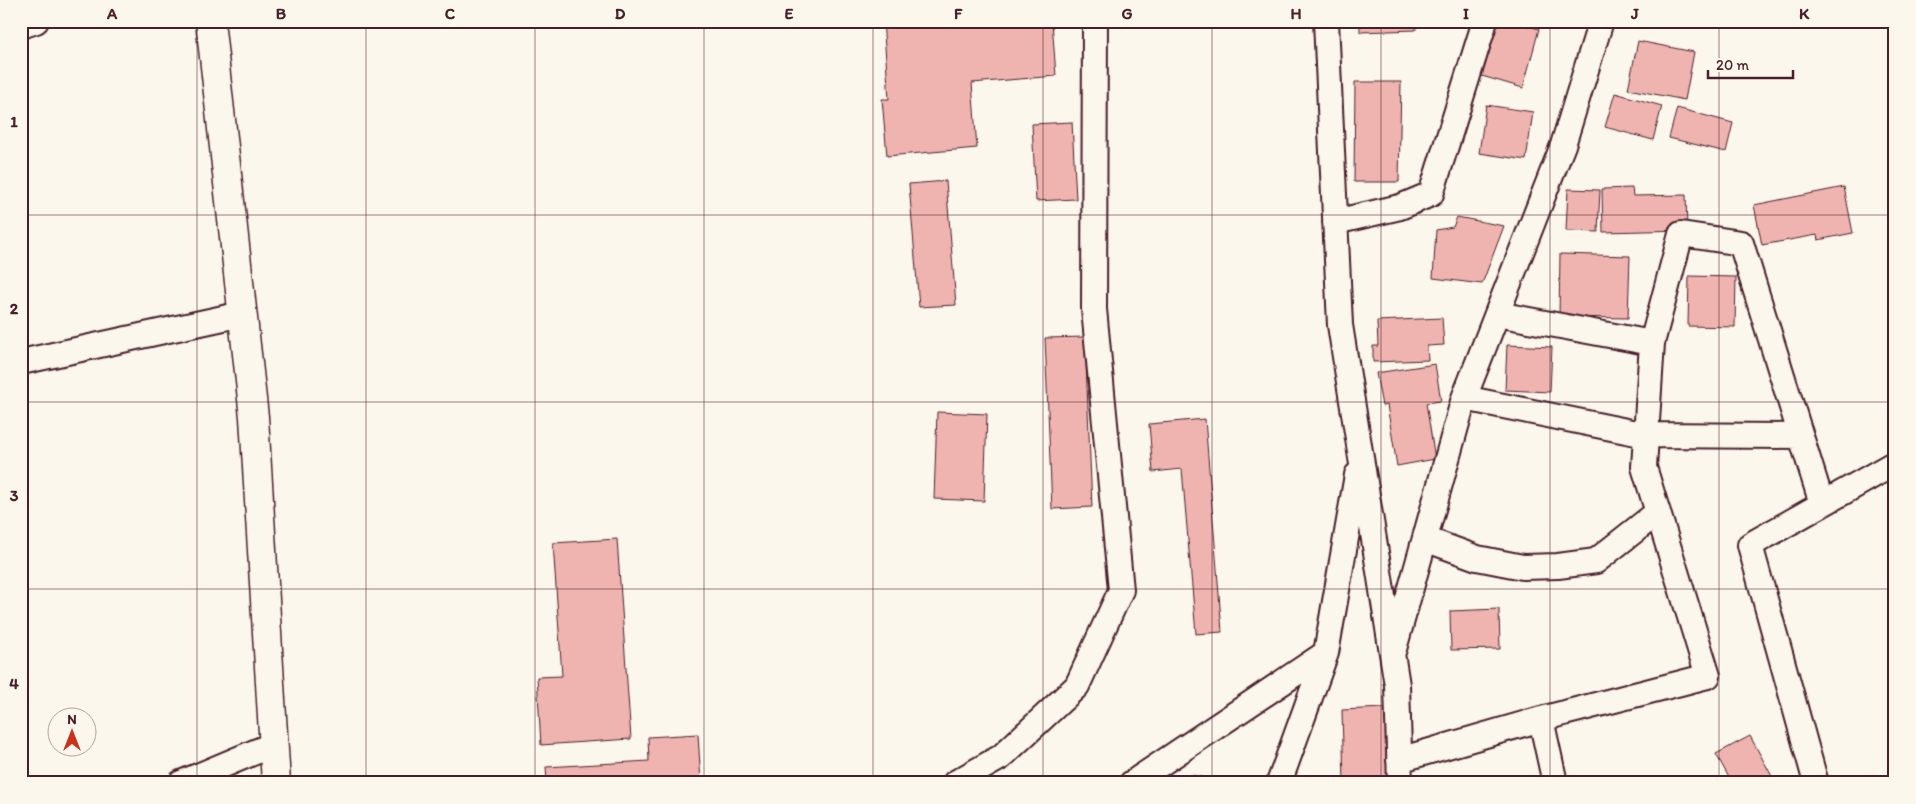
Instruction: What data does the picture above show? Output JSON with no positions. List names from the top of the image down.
{
  "scale_bar": "20 m",
  "north": "top",
  "grid": {
    "columns": [
      "A",
      "B",
      "C",
      "D",
      "E",
      "F",
      "G",
      "H",
      "I",
      "J",
      "K"
    ],
    "rows": [
      "1",
      "2",
      "3",
      "4"
    ]
  }
}
